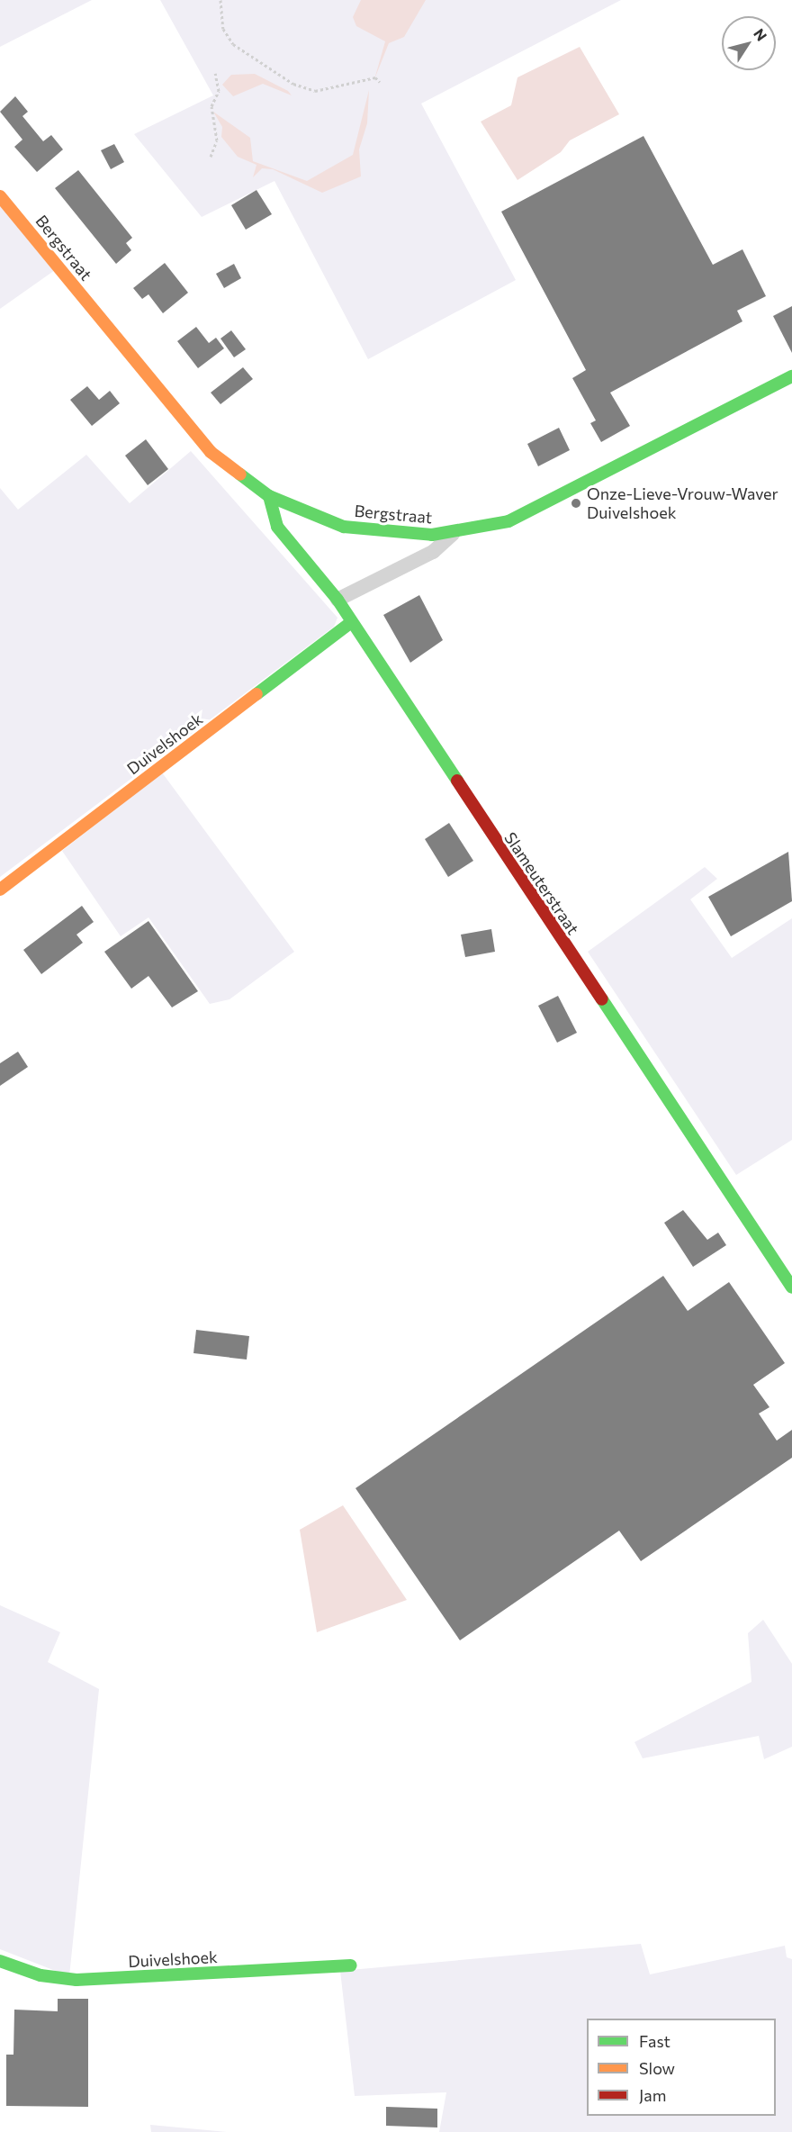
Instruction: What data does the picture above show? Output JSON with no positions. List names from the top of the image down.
{
  "streets": {
    "street": ["Bergstraat", "Duivelshoek", "Slameuterstraat"]
  },
  "crossings": [
    ["Bergstraat", "Slameuterstraat"],
    ["Duivelshoek", "Slameuterstraat"]
  ],
  "places": ["Onze-Lieve-Vrouw-Waver Duivelshoek"],
  "legend": ["Fast", "Slow", "Jam"],
  "north": "top right"
}
